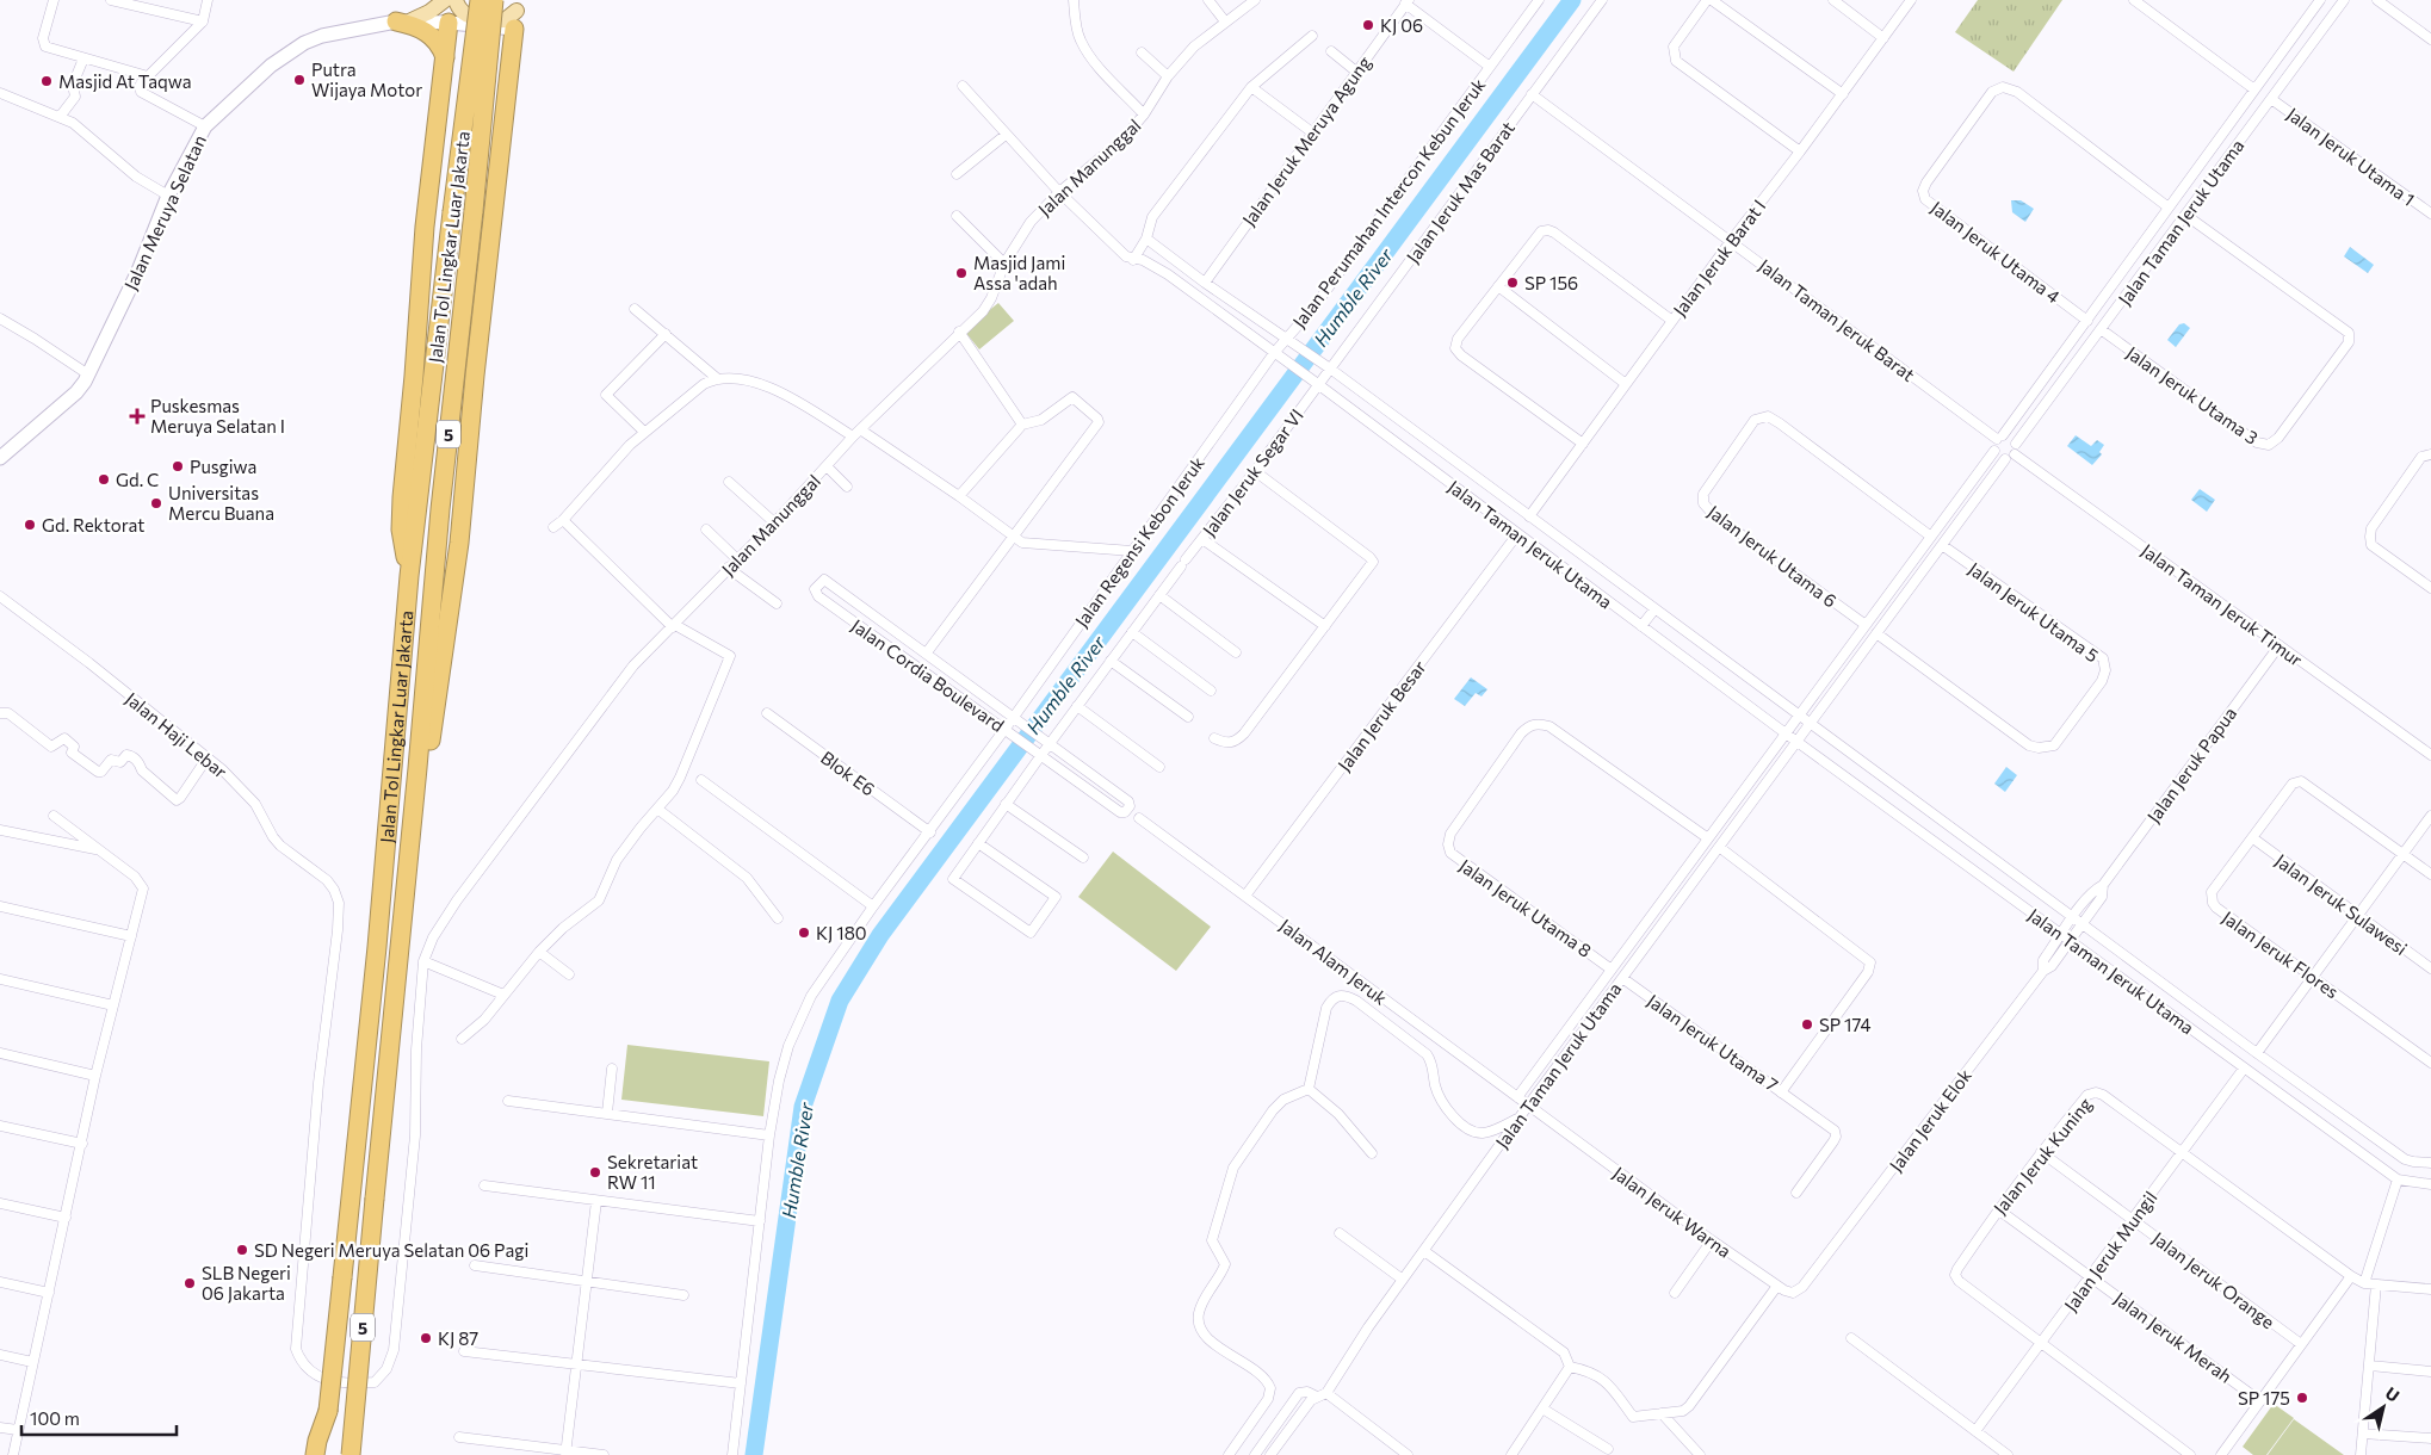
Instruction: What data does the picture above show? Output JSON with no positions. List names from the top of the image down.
{
  "streets": {
    "highway": ["Jalan Tol Lingkar Luar Jakarta", "5"],
    "main road": ["Jalan Meruya Selatan"],
    "street": [
      "Jalan Jeruk Meruya Agung",
      "Jalan Jeruk Utama 1",
      "Jalan Manunggal",
      "Jalan Jeruk Mas Barat",
      "Jalan Perumahan Intercon Kebun Jeruk",
      "Jalan Taman Jeruk Utama",
      "Jalan Jeruk Utama 4",
      "Jalan Jeruk Barat I",
      "Jalan Taman Jeruk Barat",
      "Jalan Jeruk Utama 3",
      "Jalan Jeruk Segar VI",
      "Jalan Regensi Kebon Jeruk",
      "Jalan Jeruk Utama 6",
      "Jalan Taman Jeruk Timur",
      "Jalan Jeruk Utama 5",
      "Jalan Cordia Boulevard",
      "Jalan Jeruk Besar",
      "Jalan Haji Lebar",
      "Jalan Jeruk Papua",
      "Blok E6",
      "Jalan Jeruk Sulawesi",
      "Jalan Jeruk Utama 8",
      "Jalan Jeruk Flores",
      "Jalan Alam Jeruk",
      "Jalan Jeruk Utama 7",
      "Jalan Jeruk Elok",
      "Jalan Jeruk Kuning",
      "Jalan Jeruk Warna",
      "Jalan Jeruk Mungil",
      "Jalan Jeruk Orange",
      "Jalan Jeruk Merah"
    ]
  },
  "crossings": [
    ["Jalan Jeruk Meruya Agung", "Jalan Perumahan Intercon Kebun Jeruk"],
    ["Jalan Jeruk Meruya Agung", "Jalan Taman Jeruk Utama"],
    ["Jalan Jeruk Utama 1", "Jalan Taman Jeruk Utama"],
    ["Jalan Manunggal", "Jalan Taman Jeruk Utama"],
    ["Jalan Manunggal", "Jalan Haji Lebar"],
    ["Jalan Jeruk Mas Barat", "Jalan Taman Jeruk Utama"],
    ["Jalan Jeruk Mas Barat", "Jalan Taman Jeruk Barat"],
    ["Jalan Jeruk Mas Barat", "Jalan Jeruk Segar VI"],
    ["Jalan Perumahan Intercon Kebun Jeruk", "Jalan Taman Jeruk Utama"],
    ["Jalan Perumahan Intercon Kebun Jeruk", "Jalan Regensi Kebon Jeruk"],
    ["Jalan Taman Jeruk Utama", "Jalan Jeruk Utama 4"],
    ["Jalan Taman Jeruk Utama", "Jalan Jeruk Barat I"],
    ["Jalan Taman Jeruk Utama", "Jalan Taman Jeruk Barat"],
    ["Jalan Taman Jeruk Utama", "Jalan Jeruk Utama 3"],
    ["Jalan Taman Jeruk Utama", "Jalan Jeruk Segar VI"],
    ["Jalan Taman Jeruk Utama", "Jalan Regensi Kebon Jeruk"],
    ["Jalan Taman Jeruk Utama", "Jalan Jeruk Utama 6"],
    ["Jalan Taman Jeruk Utama", "Jalan Taman Jeruk Timur"],
    ["Jalan Taman Jeruk Utama", "Jalan Jeruk Utama 5"],
    ["Jalan Taman Jeruk Utama", "Jalan Jeruk Besar"],
    ["Jalan Taman Jeruk Utama", "Jalan Jeruk Papua"],
    ["Jalan Taman Jeruk Utama", "Jalan Jeruk Utama 8"],
    ["Jalan Taman Jeruk Utama", "Jalan Alam Jeruk"],
    ["Jalan Taman Jeruk Utama", "Jalan Jeruk Utama 7"],
    ["Jalan Taman Jeruk Utama", "Jalan Jeruk Elok"],
    ["Jalan Taman Jeruk Utama", "Jalan Jeruk Warna"],
    ["Jalan Taman Jeruk Utama", "Jalan Jeruk Mungil"],
    ["Jalan Jeruk Barat I", "Jalan Taman Jeruk Barat"],
    ["Jalan Taman Jeruk Barat", "Jalan Taman Jeruk Timur"],
    ["Jalan Jeruk Segar VI", "Jalan Cordia Boulevard"],
    ["Jalan Regensi Kebon Jeruk", "Jalan Cordia Boulevard"],
    ["Jalan Regensi Kebon Jeruk", "Blok E6"],
    ["Jalan Taman Jeruk Timur", "Jalan Jeruk Papua"],
    ["Jalan Jeruk Besar", "Jalan Alam Jeruk"],
    ["Jalan Jeruk Papua", "Jalan Jeruk Elok"],
    ["Jalan Jeruk Sulawesi", "Jalan Jeruk Flores"],
    ["Jalan Alam Jeruk", "Jalan Jeruk Warna"],
    ["Jalan Jeruk Elok", "Jalan Jeruk Warna"],
    ["Jalan Jeruk Kuning", "Jalan Jeruk Mungil"],
    ["Jalan Jeruk Kuning", "Jalan Jeruk Orange"],
    ["Jalan Jeruk Kuning", "Jalan Jeruk Merah"],
    ["Jalan Jeruk Mungil", "Jalan Jeruk Orange"],
    ["Jalan Jeruk Mungil", "Jalan Jeruk Merah"]
  ],
  "water": ["Humble River"],
  "places": {
    "other": [
      "KJ 06",
      "Putra Wijaya Motor",
      "Masjid At Taqwa",
      "Masjid Jami Assa 'adah",
      "SP 156",
      "Pusgiwa",
      "Gd. C",
      "Universitas Mercu Buana",
      "Gd. Rektorat",
      "KJ 180",
      "SP 174",
      "Sekretariat RW 11",
      "SD Negeri Meruya Selatan 06 Pagi",
      "SLB Negeri 06 Jakarta",
      "KJ 87",
      "SP 175"
    ],
    "health": ["Puskesmas Meruya Selatan I"]
  },
  "scale_bar": "100 m",
  "north": "top right"
}
